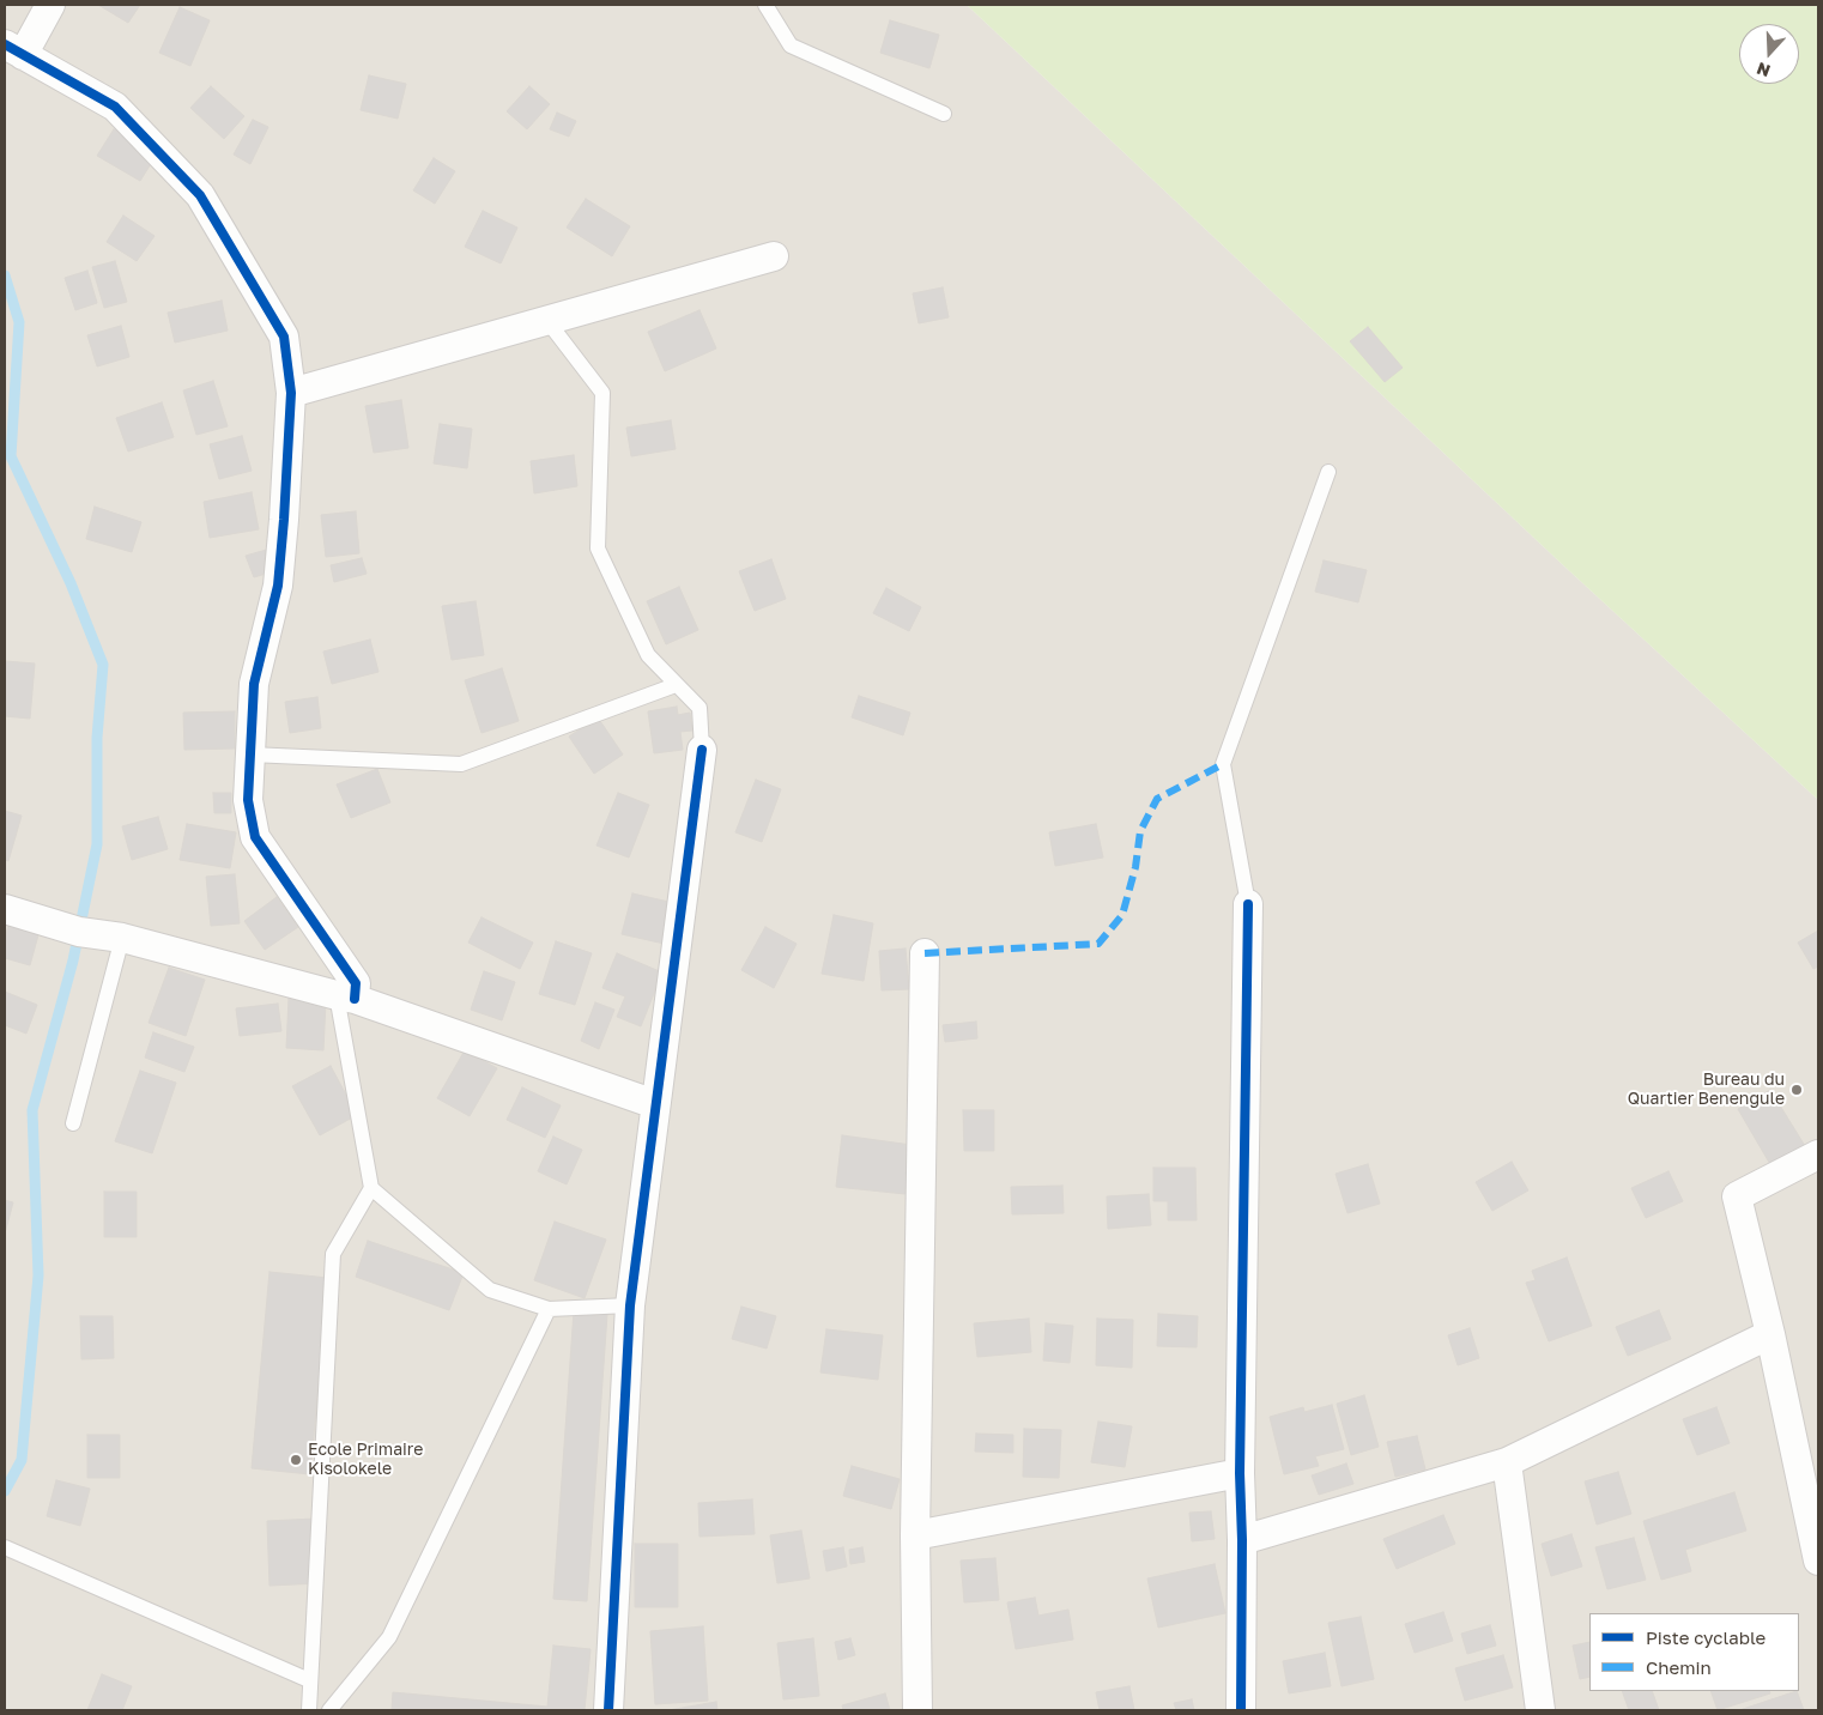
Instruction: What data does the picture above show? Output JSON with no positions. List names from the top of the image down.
{
  "places": ["Bureau du Quartier Benengule", "Ecole Primaire Kisolokele"],
  "legend": ["Piste cyclable", "Chemin"],
  "north": "bottom"
}
